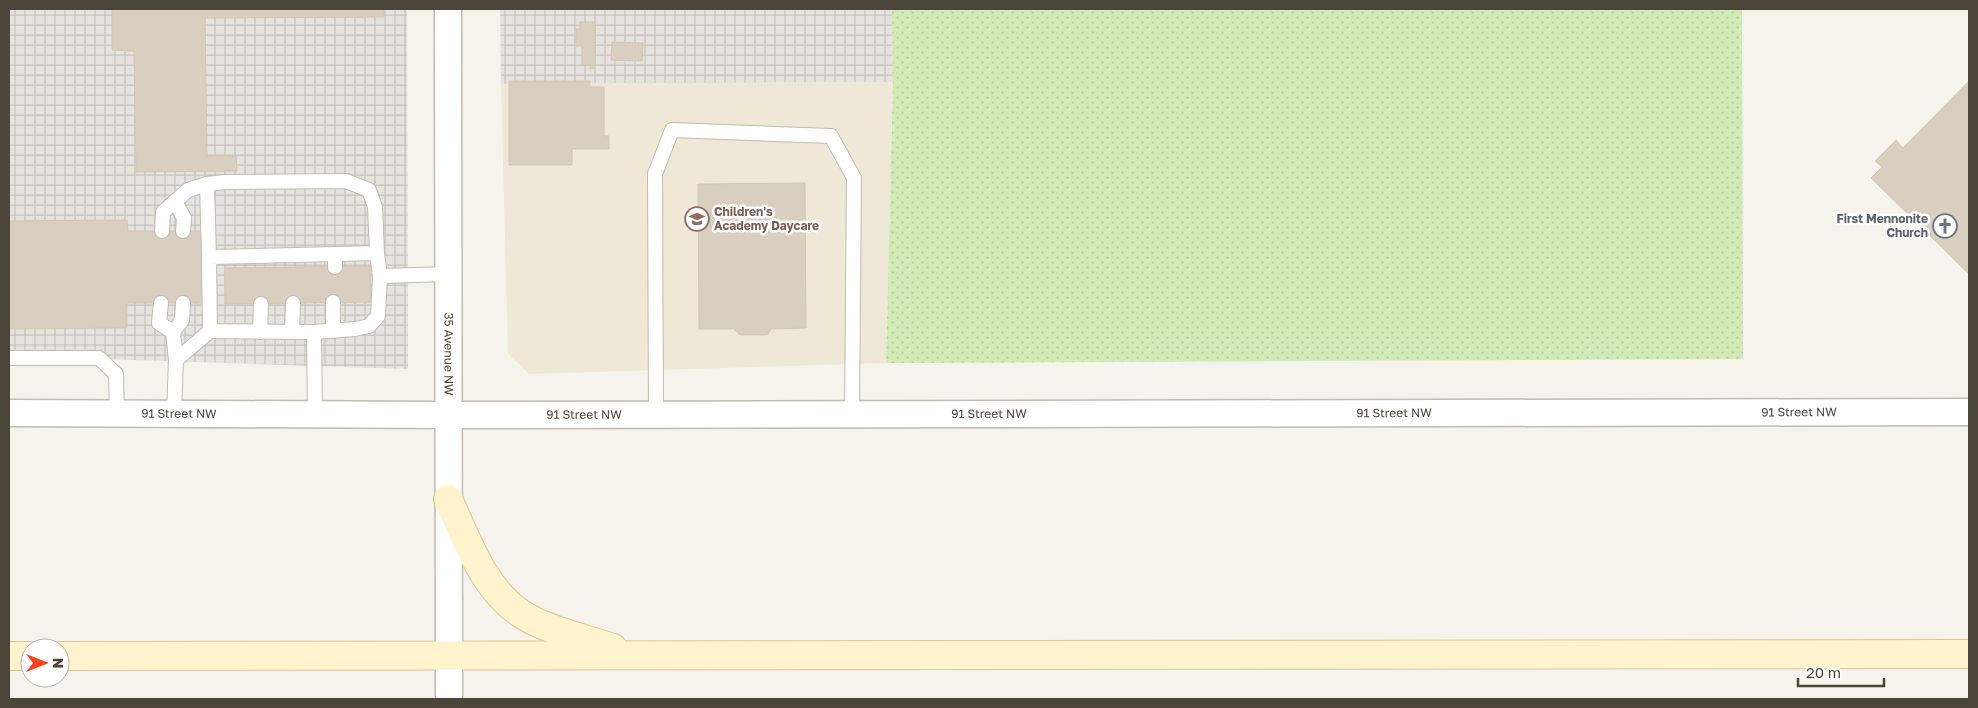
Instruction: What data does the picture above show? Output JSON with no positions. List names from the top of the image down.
{
  "streets": {
    "street": ["35 Avenue NW", "91 Street NW"]
  },
  "crossings": [
    ["35 Avenue NW", "91 Street NW"]
  ],
  "places": {
    "school or university": ["Children's Academy Daycare"],
    "church": ["First Mennonite Church"]
  },
  "scale_bar": "20 m",
  "north": "right"
}
